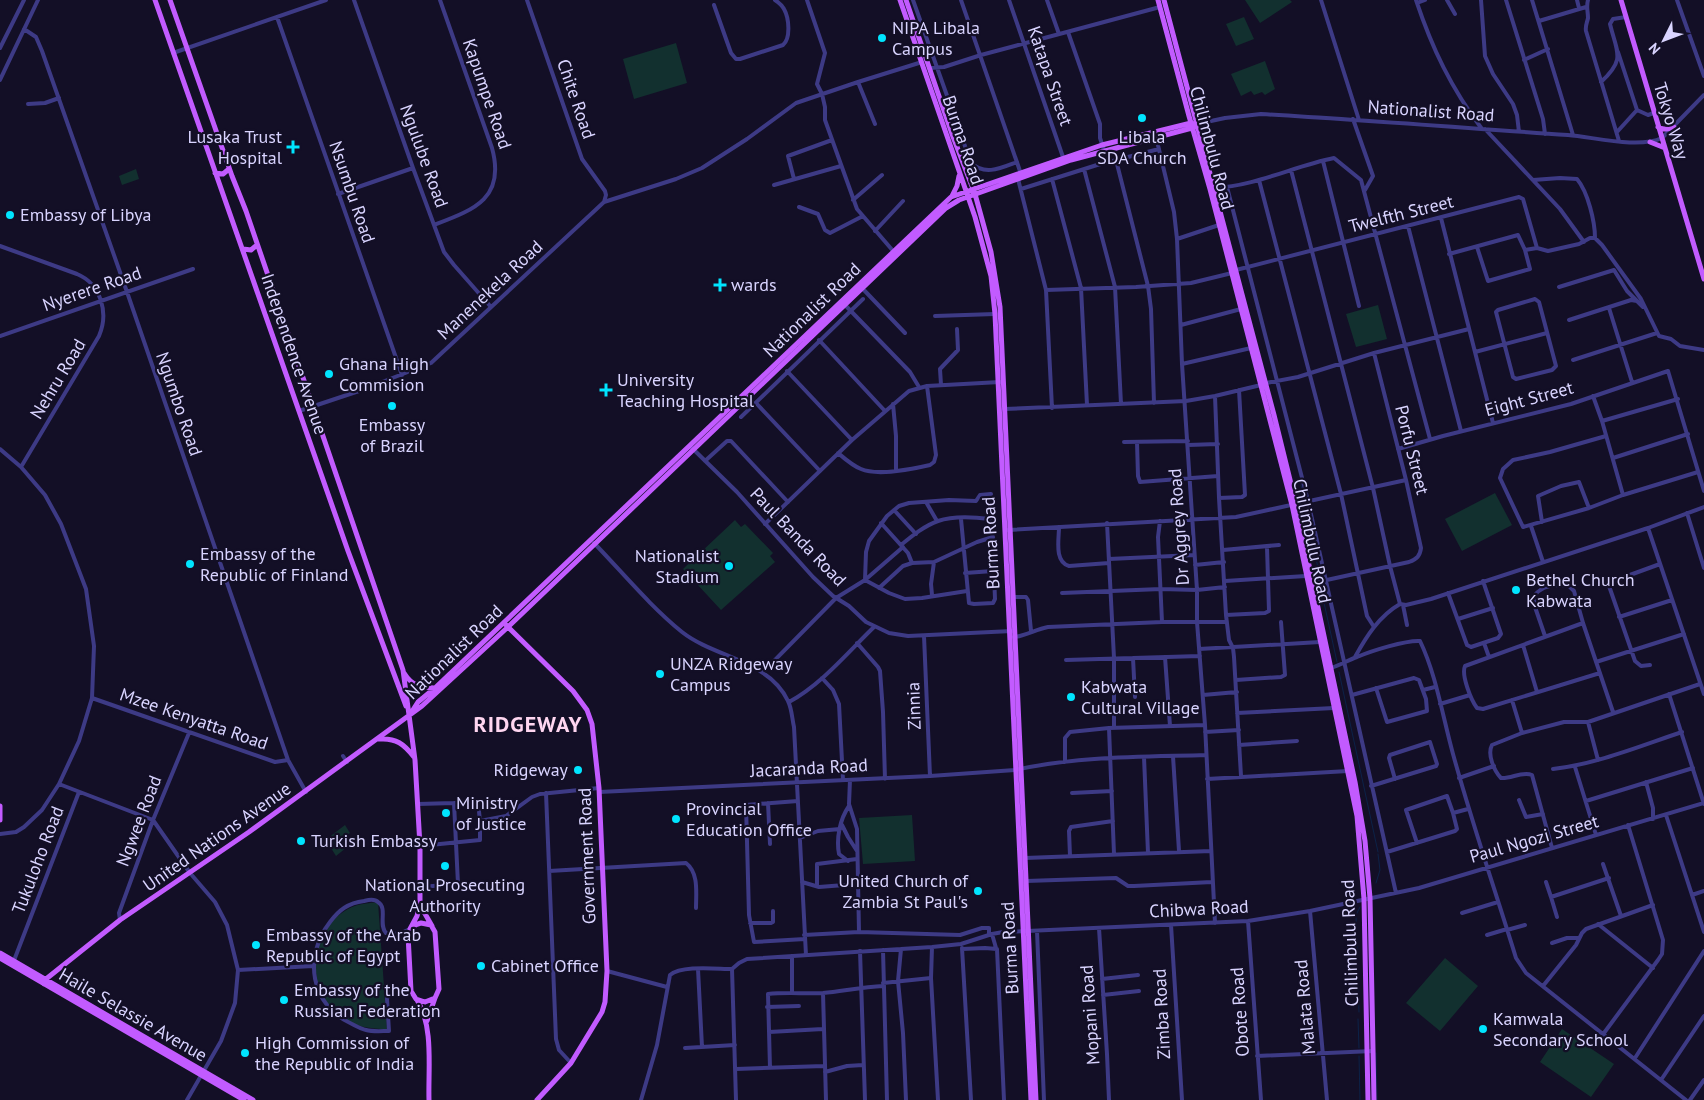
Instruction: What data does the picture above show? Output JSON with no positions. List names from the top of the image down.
{
  "streets": {
    "main road": [
      "Nationalist Road",
      "Tokyo Way",
      "Burma Road",
      "Chilimbulu Road",
      "Independence Avenue",
      "United Nations Avenue",
      "Government Road",
      "Haile Selassie Avenue"
    ],
    "street": [
      "Katapa Street",
      "Kapumpe Road",
      "Chite Road",
      "Ngulube Road",
      "Nsumbu Road",
      "Twelfth Street",
      "Nyerere Road",
      "Manenekela Road",
      "Nehru Road",
      "Eight Street",
      "Ngumbo Road",
      "Porfu Street",
      "Dr Aggrey Road",
      "Paul Banda Road",
      "Zinnia",
      "Mzee Kenyatta Road",
      "Jacaranda Road",
      "Ngwee Road",
      "Paul Ngozi Street",
      "Tukuloho Road",
      "Chibwa Road",
      "Malata Road",
      "Obote Road",
      "Zimba Road",
      "Mopani Road"
    ]
  },
  "crossings": [
    ["Katapa Street", "Nationalist Road"],
    ["Kapumpe Road", "Ngulube Road"],
    ["Chite Road", "Manenekela Road"],
    ["Nationalist Road", "Burma Road"],
    ["Nationalist Road", "Chilimbulu Road"],
    ["Nationalist Road", "Independence Avenue"],
    ["Nationalist Road", "Dr Aggrey Road"],
    ["Nationalist Road", "Paul Banda Road"],
    ["Nationalist Road", "United Nations Avenue"],
    ["Nationalist Road", "Government Road"],
    ["Burma Road", "Paul Banda Road"],
    ["Burma Road", "Jacaranda Road"],
    ["Burma Road", "Chibwa Road"],
    ["Chilimbulu Road", "Twelfth Street"],
    ["Chilimbulu Road", "Paul Ngozi Street"],
    ["Chilimbulu Road", "Chibwa Road"],
    ["Ngulube Road", "Manenekela Road"],
    ["Nsumbu Road", "Manenekela Road"],
    ["Twelfth Street", "Dr Aggrey Road"],
    ["Nyerere Road", "Nehru Road"],
    ["Nyerere Road", "Ngumbo Road"],
    ["Manenekela Road", "Independence Avenue"],
    ["Independence Avenue", "United Nations Avenue"],
    ["Eight Street", "Porfu Street"],
    ["Ngumbo Road", "Mzee Kenyatta Road"],
    ["Ngumbo Road", "United Nations Avenue"],
    ["Dr Aggrey Road", "Paul Banda Road"],
    ["Dr Aggrey Road", "Jacaranda Road"],
    ["Dr Aggrey Road", "Chibwa Road"],
    ["Paul Banda Road", "Zinnia"],
    ["Zinnia", "Jacaranda Road"],
    ["Mzee Kenyatta Road", "Ngwee Road"],
    ["Jacaranda Road", "Government Road"],
    ["Ngwee Road", "United Nations Avenue"],
    ["United Nations Avenue", "Haile Selassie Avenue"],
    ["Paul Ngozi Street", "Chibwa Road"],
    ["Tukuloho Road", "Haile Selassie Avenue"],
    ["Chibwa Road", "Malata Road"],
    ["Chibwa Road", "Obote Road"],
    ["Chibwa Road", "Zimba Road"],
    ["Chibwa Road", "Mopani Road"]
  ],
  "districts": ["RIDGEWAY"],
  "places": {
    "other": [
      "NIPA Libala Campus",
      "Libala SDA Church",
      "Embassy of Libya",
      "Ghana High Commision",
      "Embassy of Brazil",
      "Embassy of the Republic of Finland",
      "Nationalist Stadium",
      "Bethel Church Kabwata",
      "UNZA Ridgeway Campus",
      "Kabwata Cultural Village",
      "Ridgeway",
      "Ministry of Justice",
      "Provincial Education Office",
      "Turkish Embassy",
      "National Prosecuting Authority",
      "United Church of Zambia St Paul's",
      "Embassy of the Arab Republic of Egypt",
      "Cabinet Office",
      "Embassy of the Russian Federation",
      "Kamwala Secondary School",
      "High Commission of the Republic of India"
    ],
    "health": ["Lusaka Trust Hospital", "wards", "University Teaching Hospital"]
  },
  "north": "bottom left"
}
